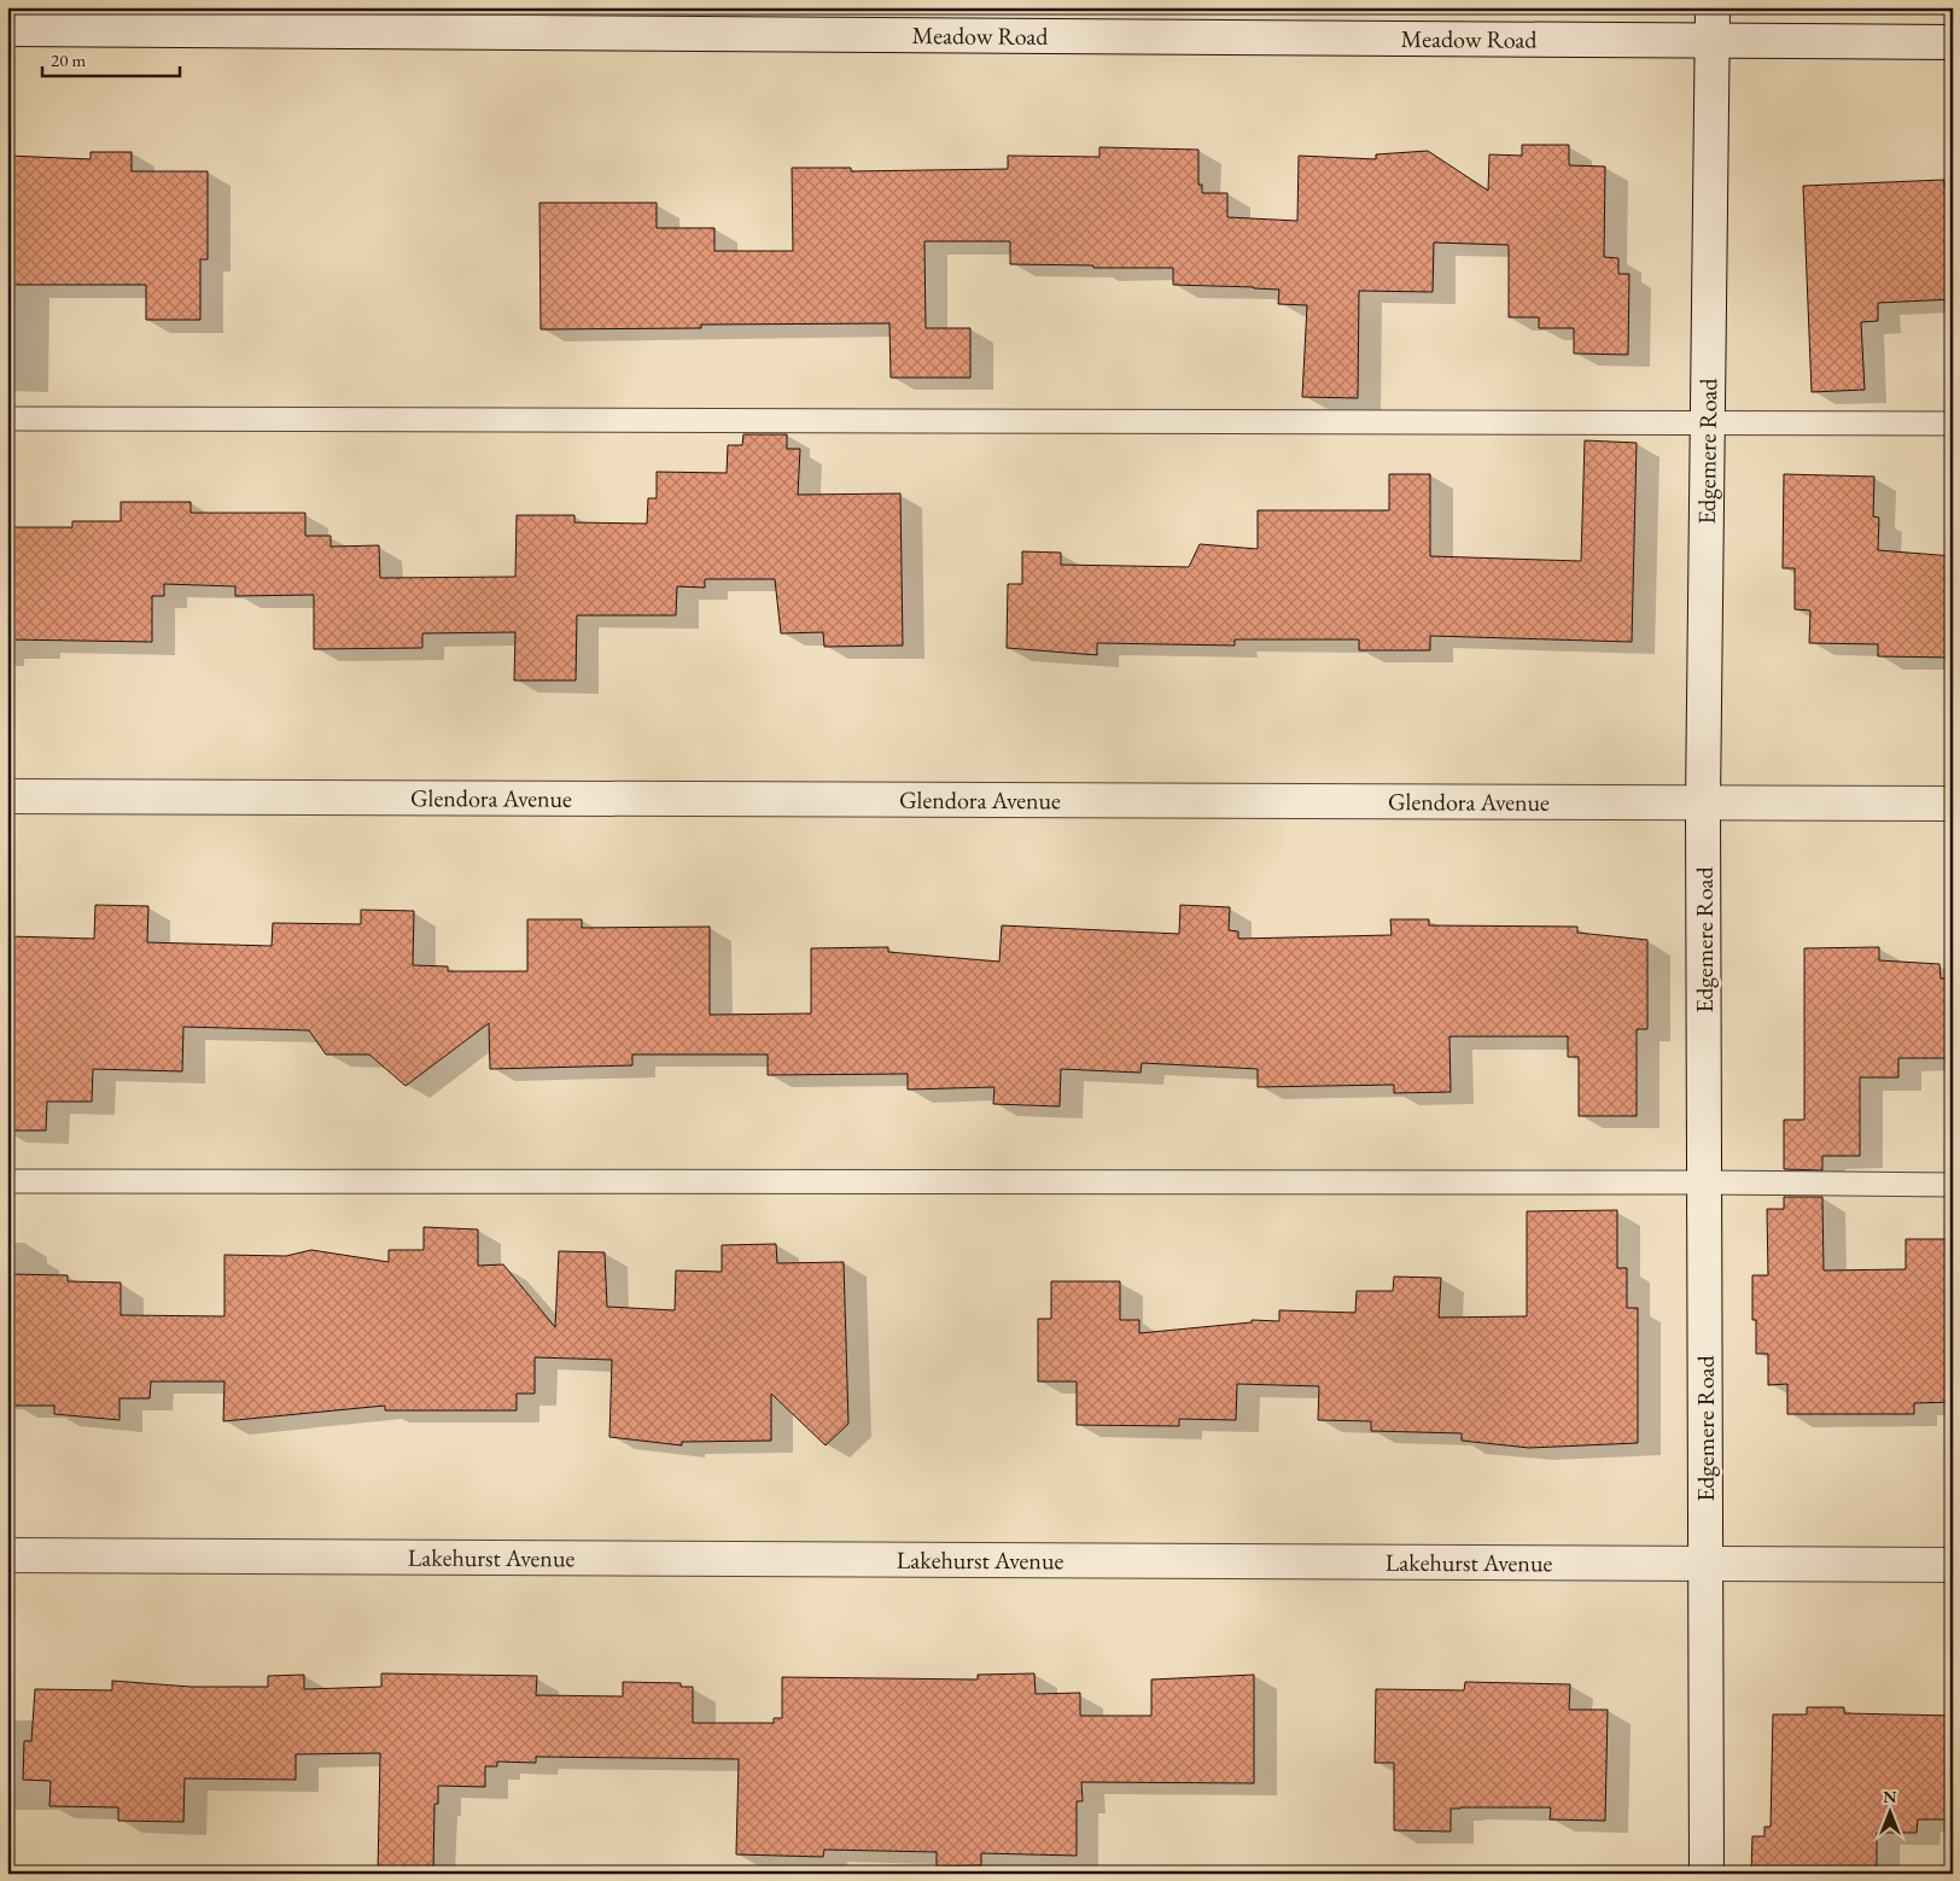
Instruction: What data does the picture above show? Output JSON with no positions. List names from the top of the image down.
{
  "streets": {
    "street": [
      "Meadow Road",
      "Edgemere Road",
      "Glendora Avenue",
      "Lakehurst Avenue"
    ]
  },
  "crossings": [
    ["Meadow Road", "Edgemere Road"],
    ["Edgemere Road", "Glendora Avenue"],
    ["Edgemere Road", "Lakehurst Avenue"]
  ],
  "scale_bar": "20 m",
  "north": "top"
}
